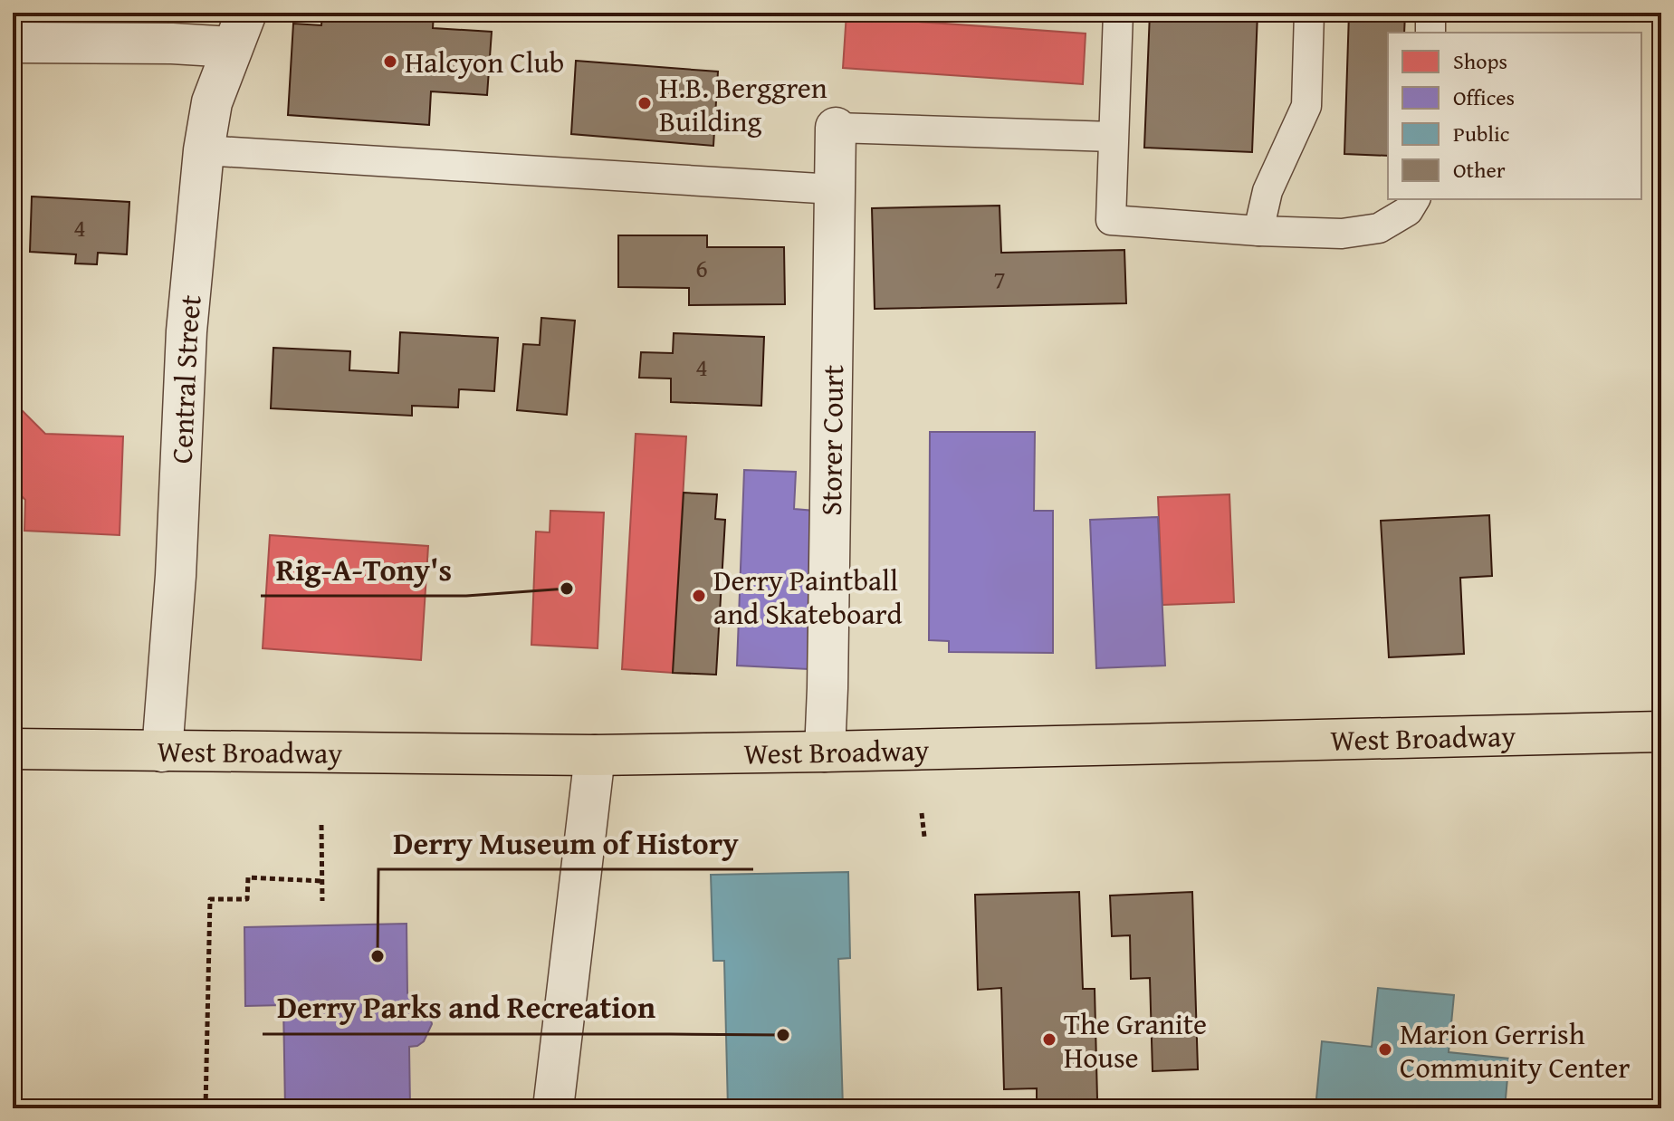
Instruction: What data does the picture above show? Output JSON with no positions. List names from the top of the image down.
{
  "streets": {
    "main road": ["West Broadway"],
    "street": ["Central Street", "Storer Court"]
  },
  "crossings": [
    ["Central Street", "West Broadway"],
    ["Storer Court", "West Broadway"]
  ],
  "places": [
    "Halcyon Club",
    "H.B. Berggren Building",
    "Rig-A-Tony's",
    "Derry Paintball and Skateboard",
    "Derry Museum of History",
    "Derry Parks and Recreation",
    "The Granite House",
    "Marion Gerrish Community Center"
  ],
  "house_numbers": [
    "4",
    "6",
    "7",
    "4"
  ],
  "legend": [
    "Shops",
    "Offices",
    "Public",
    "Other"
  ]
}
